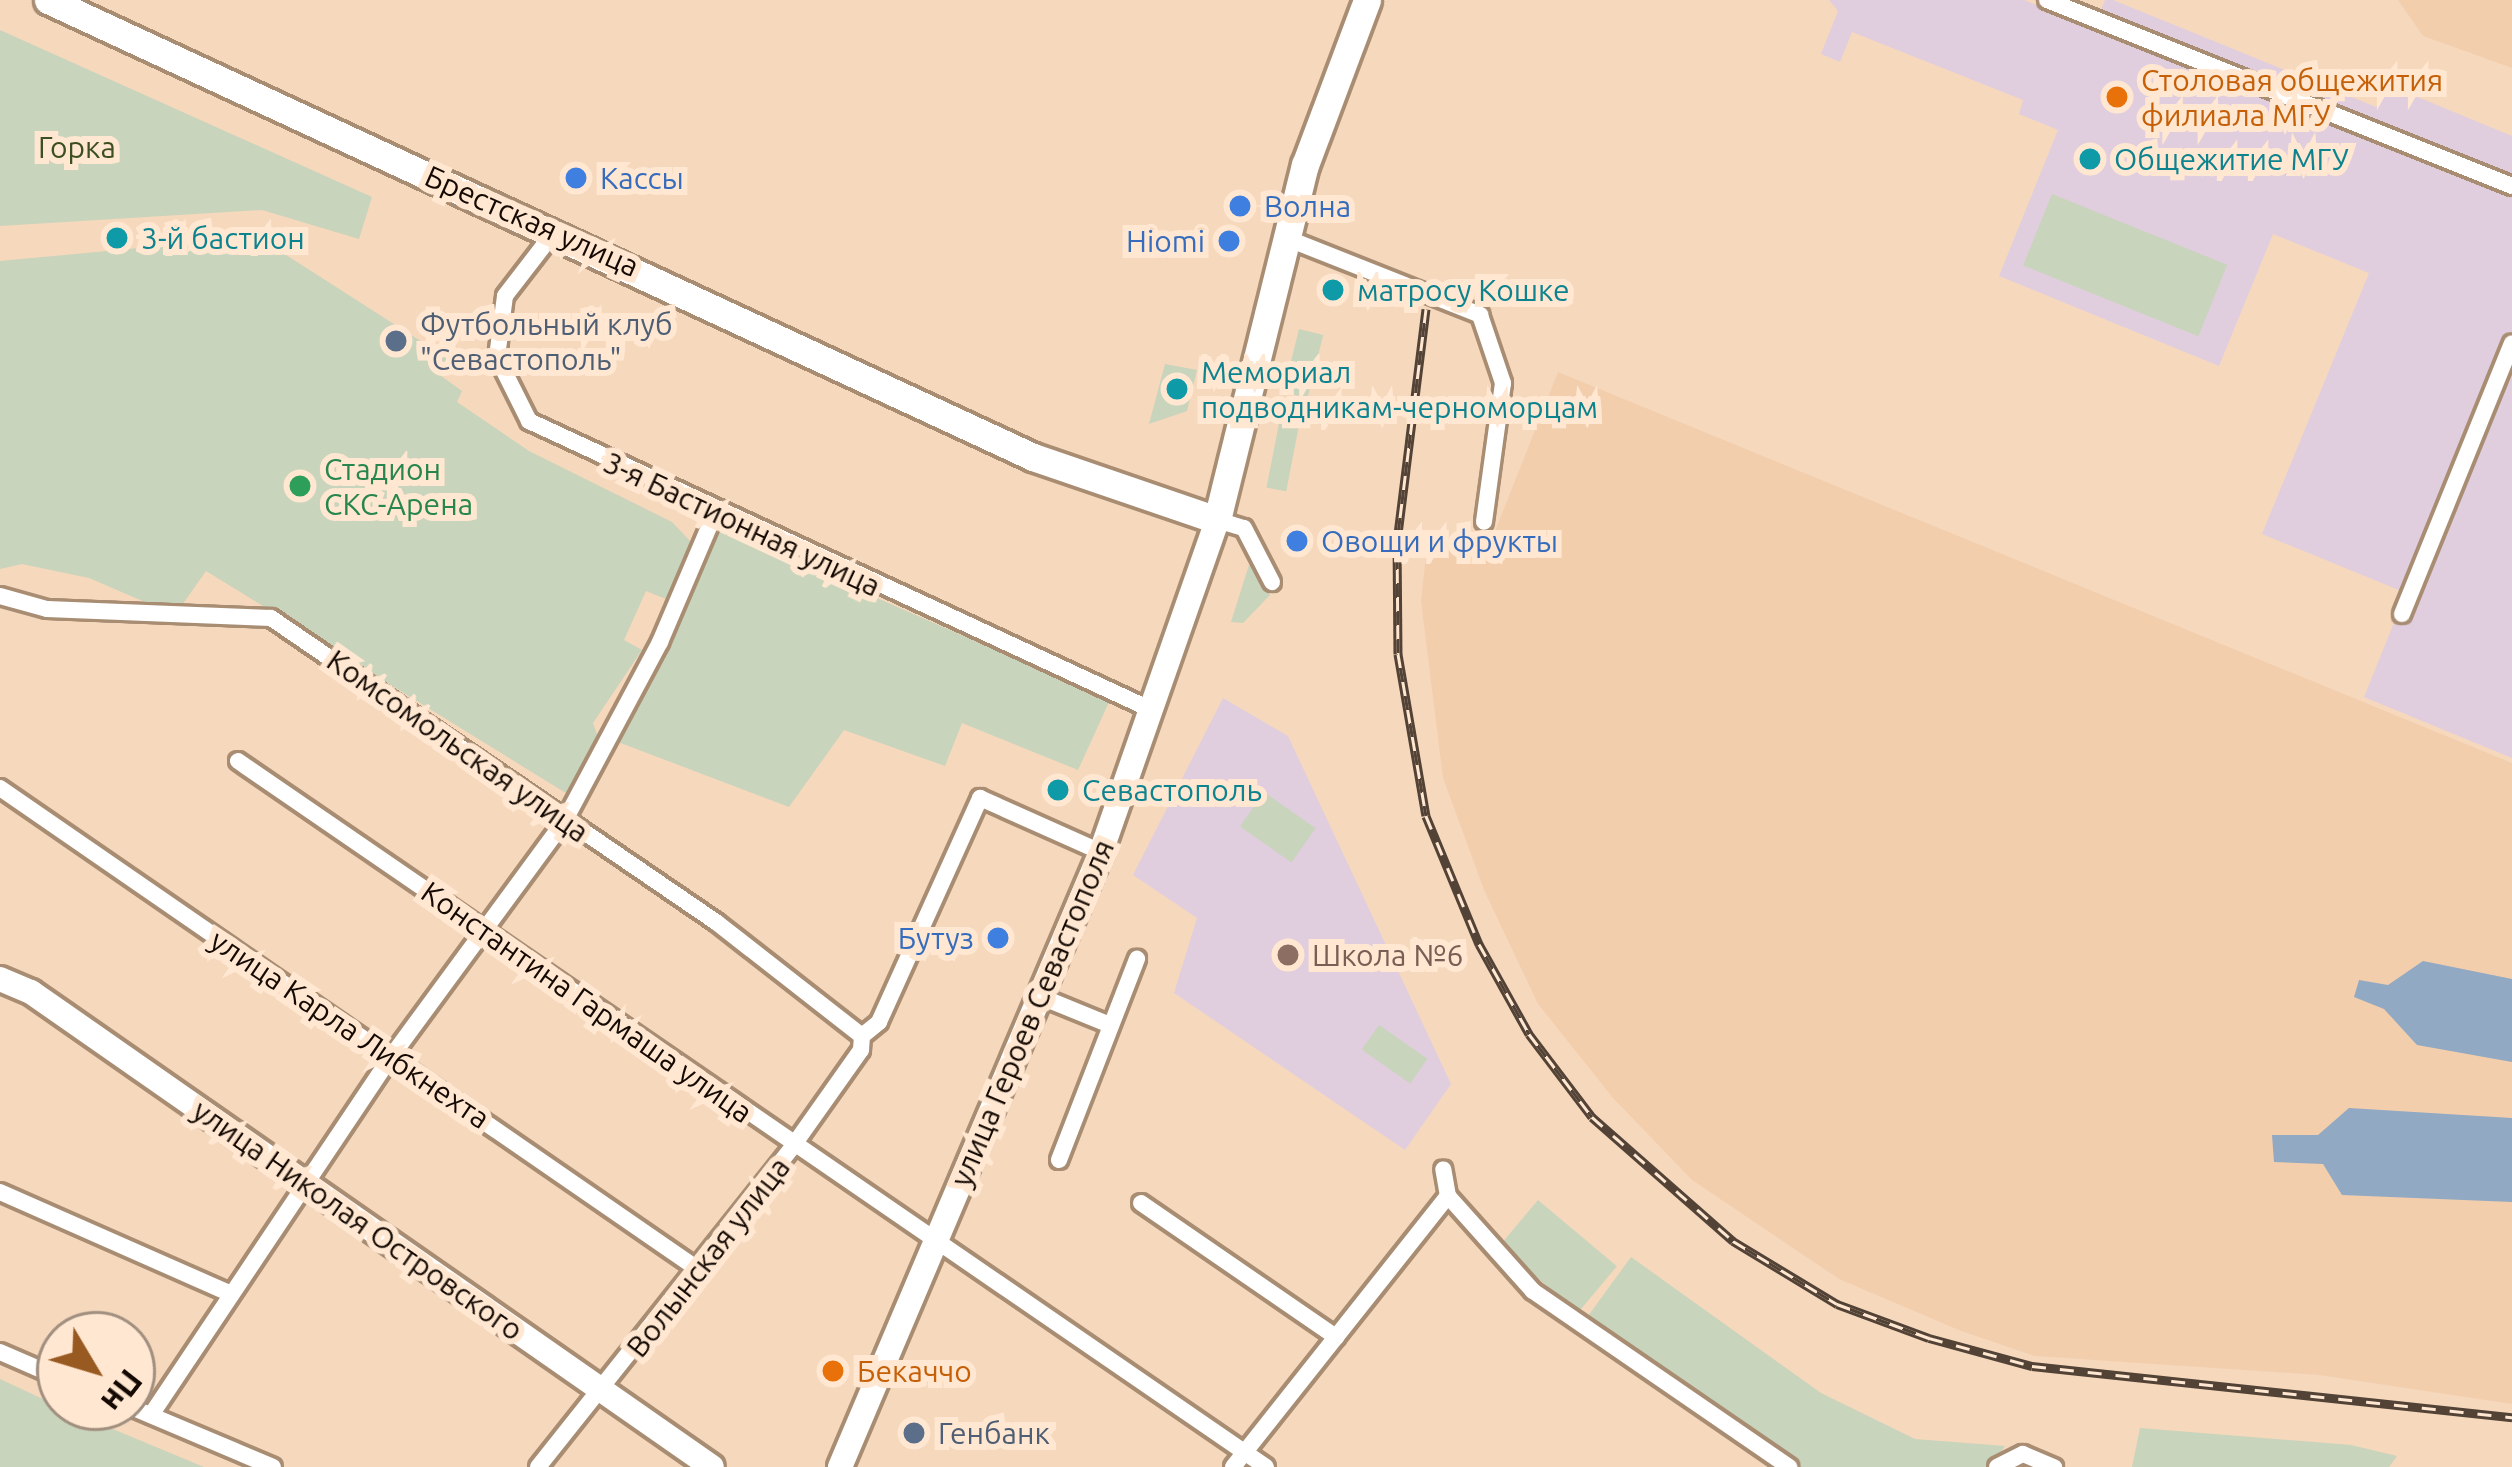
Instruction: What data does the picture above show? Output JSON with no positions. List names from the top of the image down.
{
  "streets": {
    "main road": ["Брестская улица", "улица Героев Севастополя", "улица Николая Островского"],
    "street": [
      "3-я Бастионная улица",
      "Комсомольская улица",
      "Константина Гармаша улица",
      "улица Карла Либкнехта",
      "Волынская улица"
    ]
  },
  "crossings": [
    ["Брестская улица", "3-я Бастионная улица"],
    ["Брестская улица", "улица Героев Севастополя"],
    ["3-я Бастионная улица", "улица Героев Севастополя"],
    ["Комсомольская улица", "Волынская улица"],
    ["Константина Гармаша улица", "улица Героев Севастополя"],
    ["Константина Гармаша улица", "Волынская улица"],
    ["улица Героев Севастополя", "Волынская улица"],
    ["улица Карла Либкнехта", "Волынская улица"],
    ["улица Николая Островского", "Волынская улица"]
  ],
  "parks": ["Горка"],
  "places": [
    "Столовая общежития филиала МГУ",
    "Общежитие МГУ",
    "Кассы",
    "Волна",
    "3-й бастион",
    "Hiomi",
    "матросу Кошке",
    "Футбольный клуб \"Севастополь\"",
    "Мемориал подводникам-черноморцам",
    "Стадион СКС-Арена",
    "Овощи и фрукты",
    "Севастополь",
    "Бутуз",
    "Школа №6",
    "Бекаччо",
    "Генбанк"
  ],
  "north": "bottom right"
}
